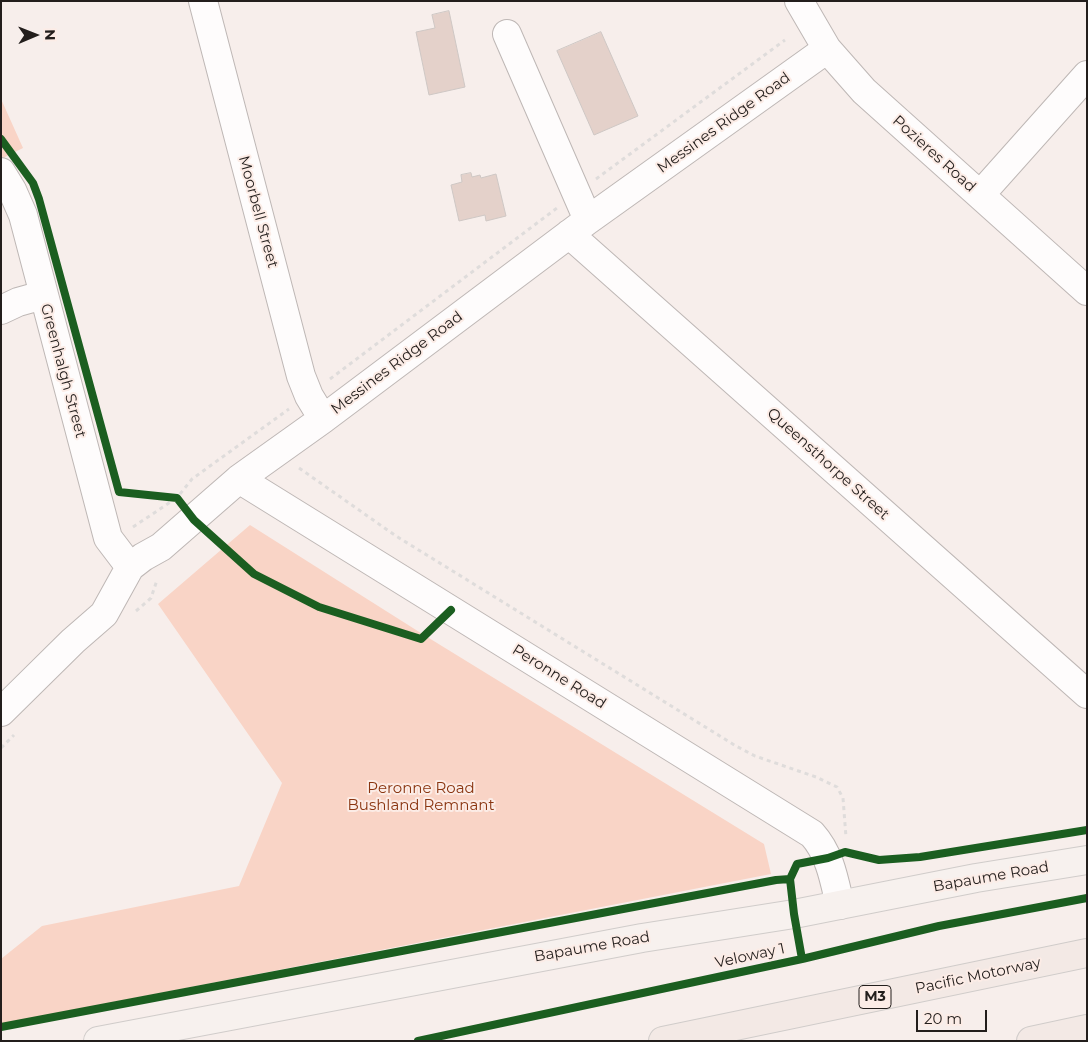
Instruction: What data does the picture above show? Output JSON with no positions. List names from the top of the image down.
{
  "streets": {
    "highway": ["Pacific Motorway", "M3"],
    "main road": ["Bapaume Road"],
    "street": [
      "Messines Ridge Road",
      "Pozieres Road",
      "Moorbell Street",
      "Greenhalgh Street",
      "Queensthorpe Street",
      "Peronne Road"
    ],
    "cycle path": ["Veloway 1"]
  },
  "crossings": [
    ["Messines Ridge Road", "Pozieres Road"],
    ["Messines Ridge Road", "Moorbell Street"],
    ["Messines Ridge Road", "Greenhalgh Street"],
    ["Messines Ridge Road", "Queensthorpe Street"],
    ["Messines Ridge Road", "Peronne Road"],
    ["Peronne Road", "Bapaume Road"]
  ],
  "parks": ["Peronne Road Bushland Remnant"],
  "scale_bar": "20 m",
  "north": "right"
}
